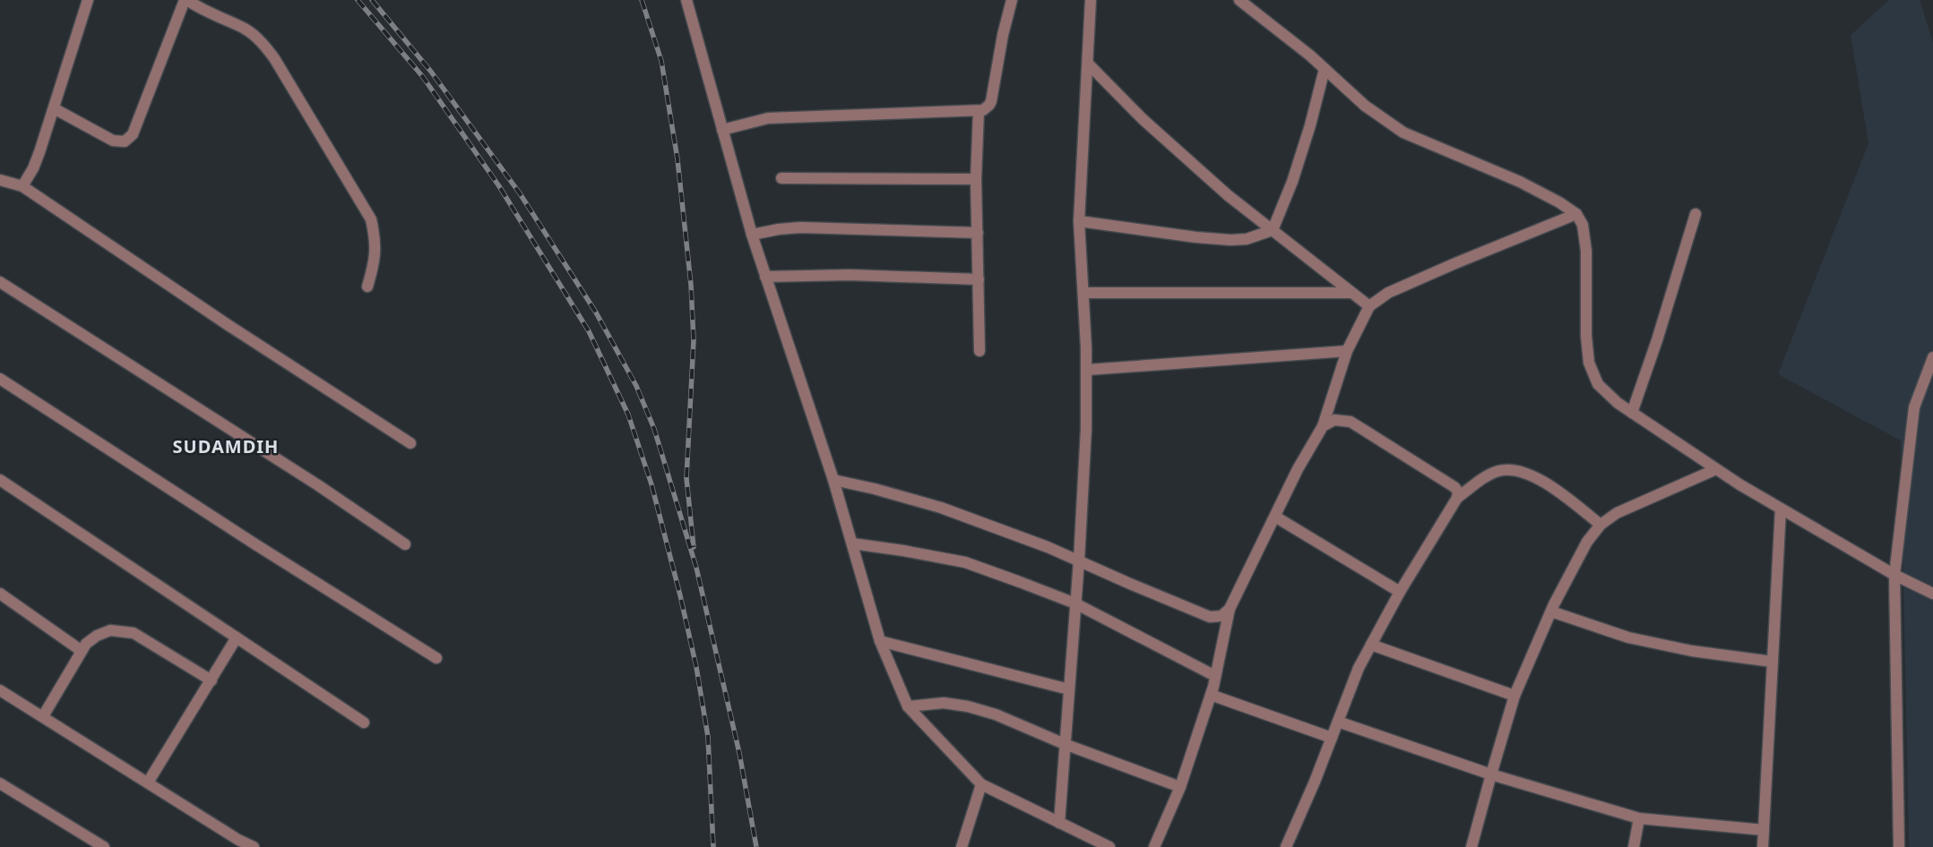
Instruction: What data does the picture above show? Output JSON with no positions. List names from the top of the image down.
{
  "districts": ["SUDAMDIH"]
}
